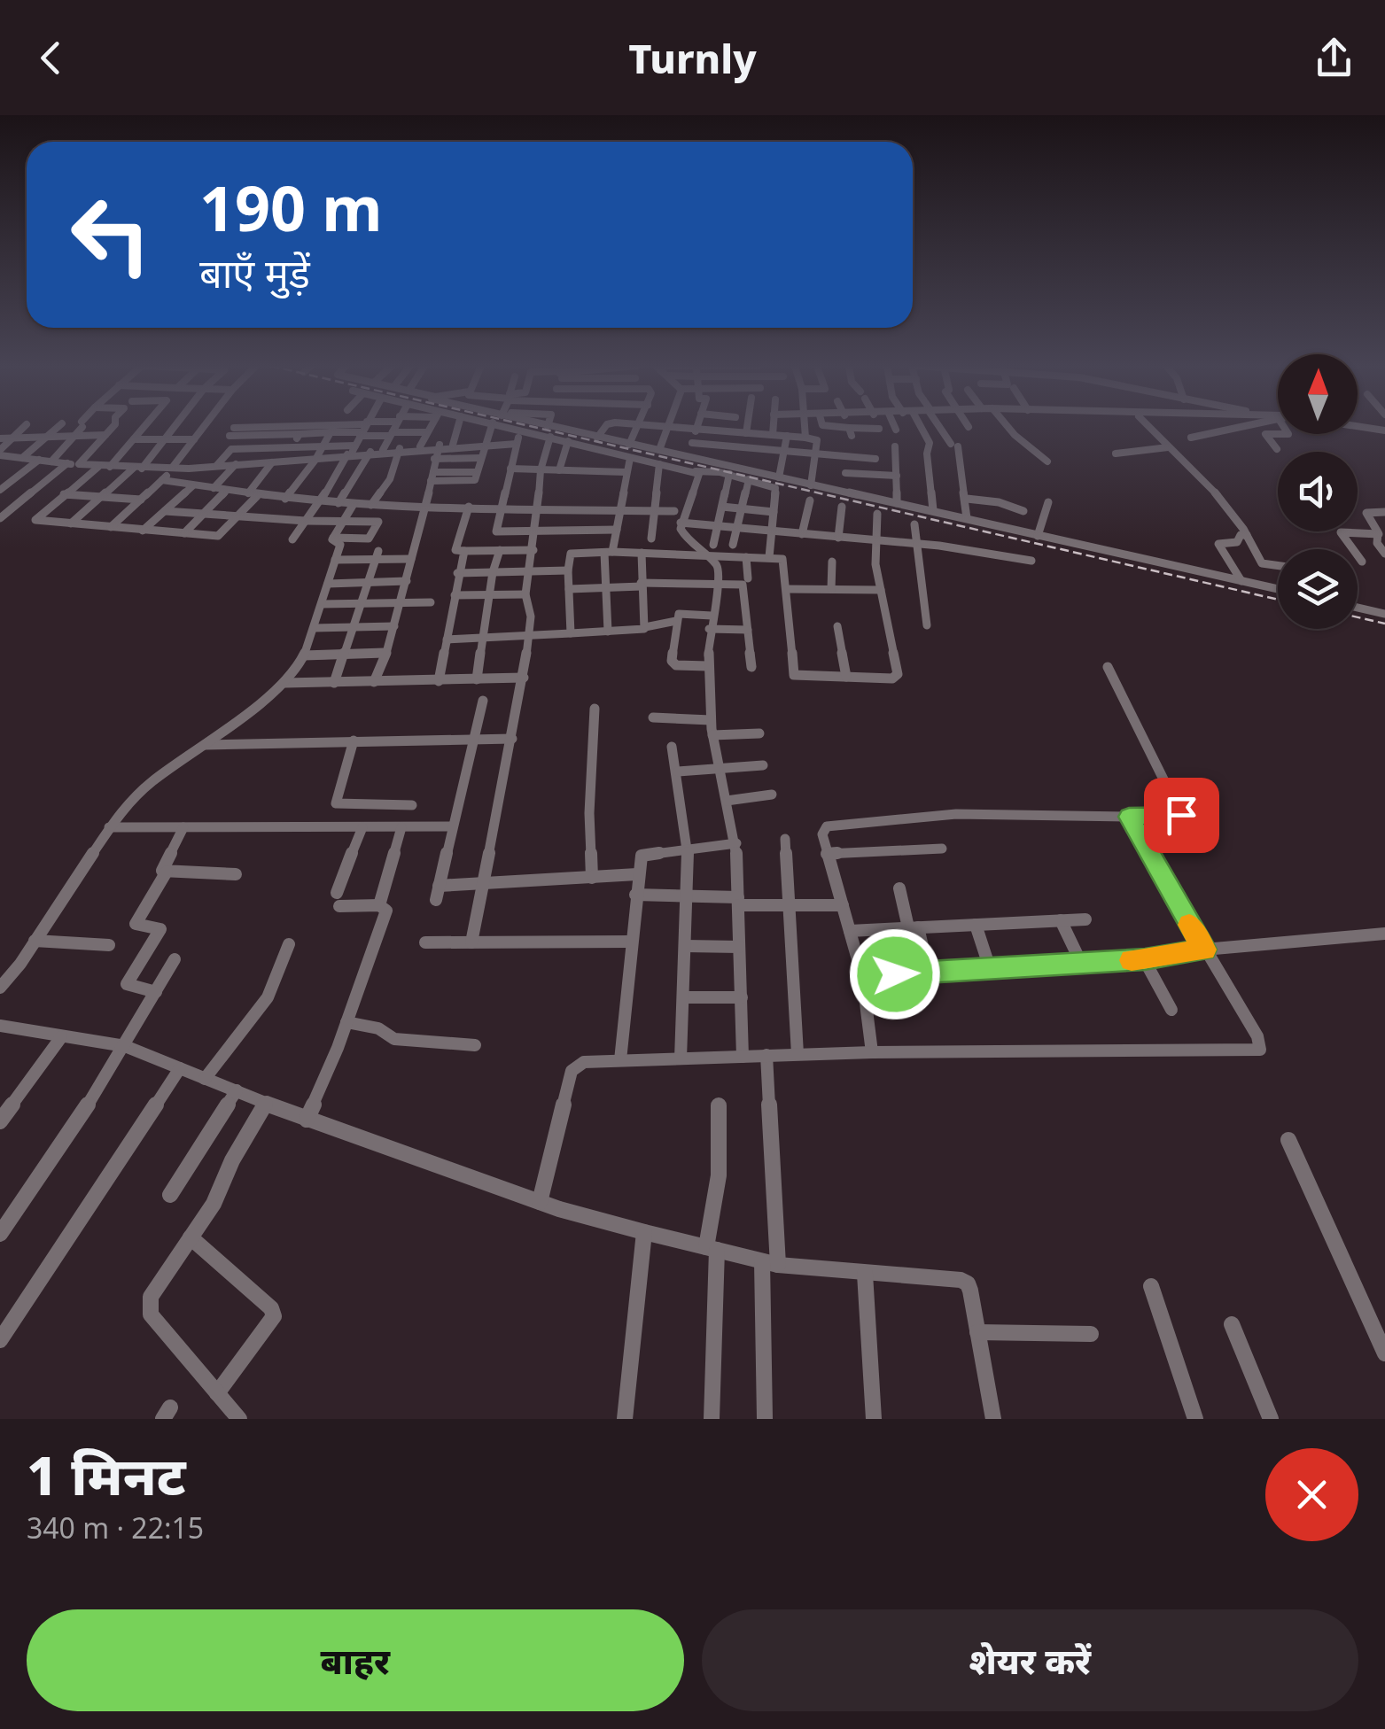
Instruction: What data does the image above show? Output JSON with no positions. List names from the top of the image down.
{
  "north": "top",
  "page": {
    "header": "Turnly",
    "turn": ["190 m", "बाएँ मुड़ें"],
    "heading": ["1 मिनट", "340 m · 22:15"],
    "buttons": ["बाहर", "शेयर करें"]
  }
}
